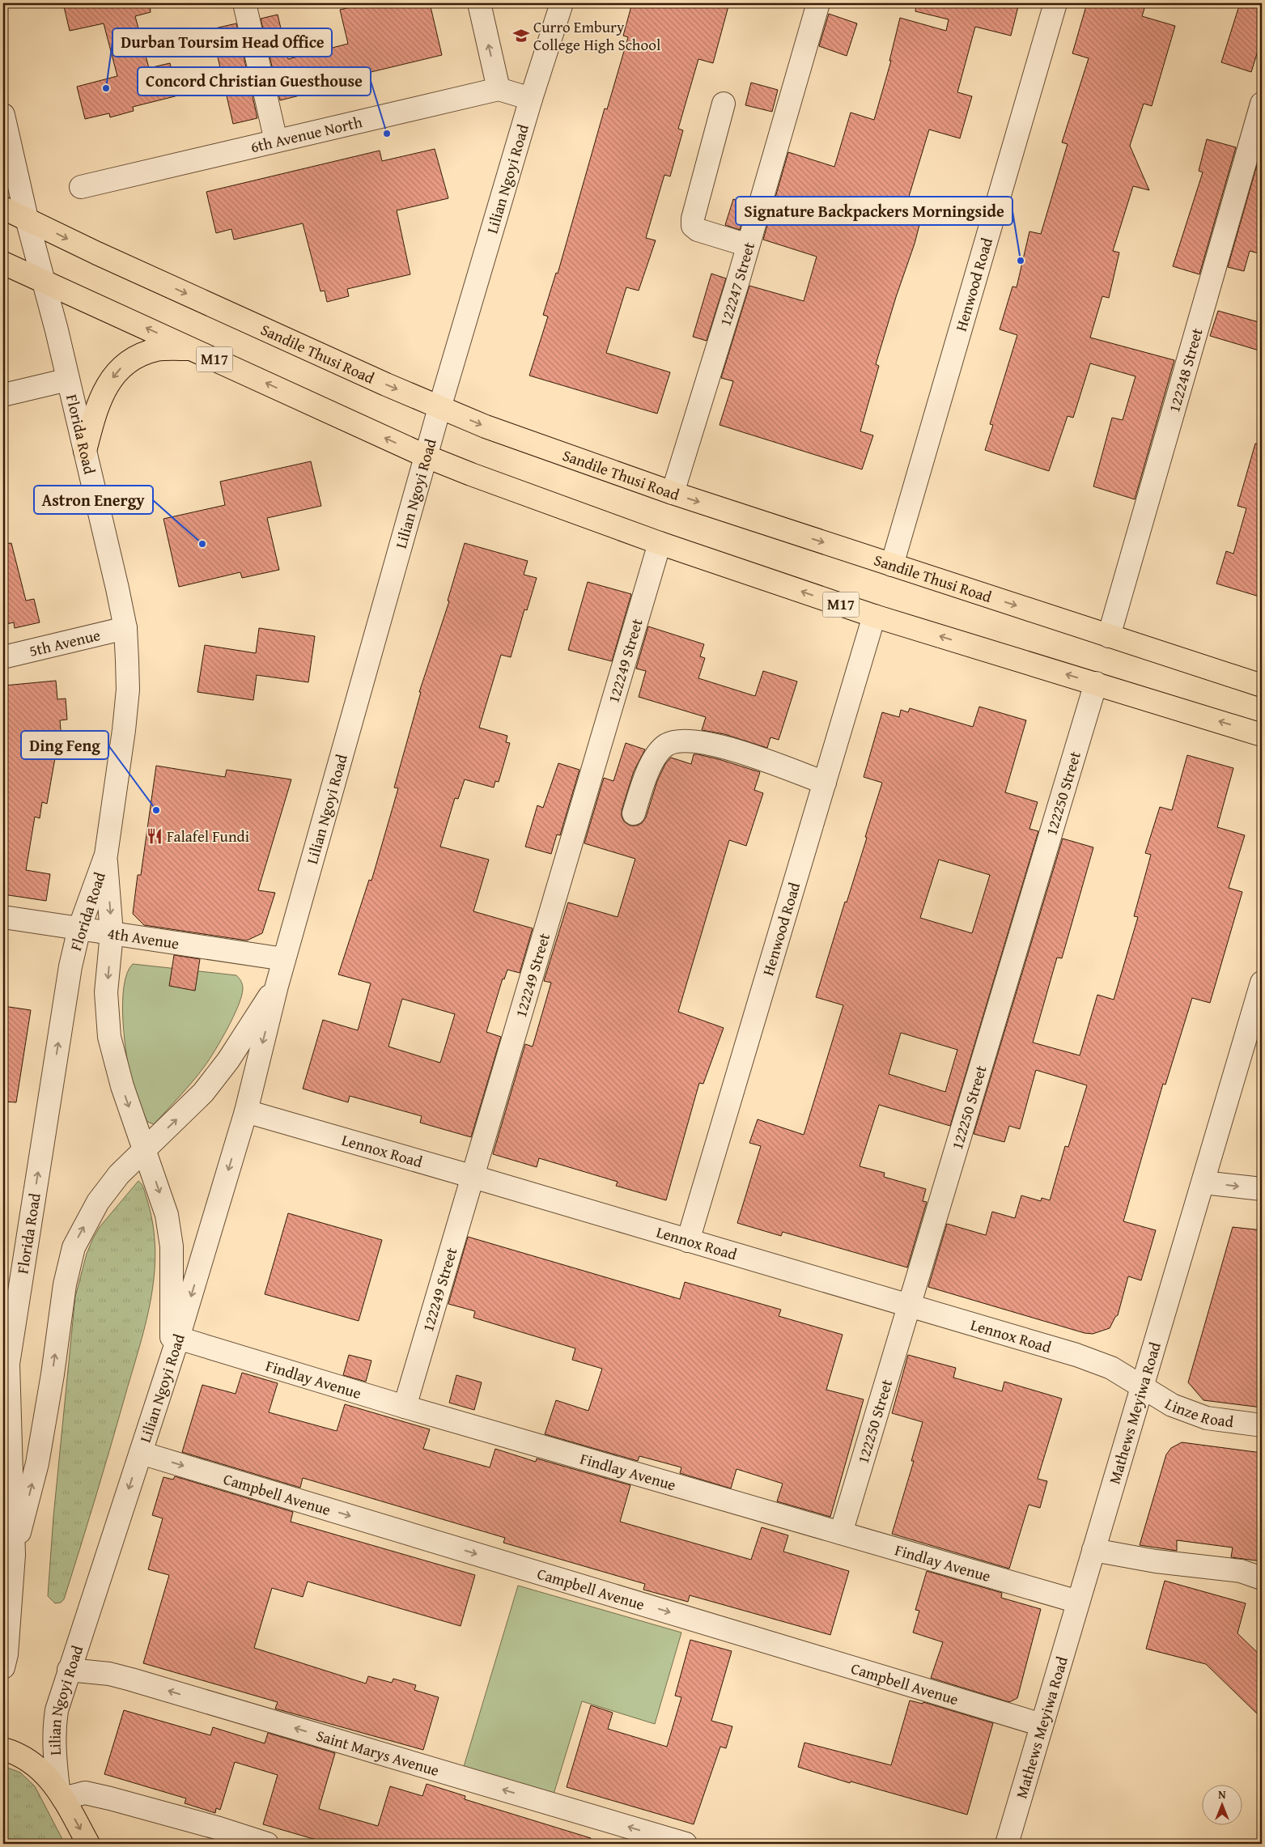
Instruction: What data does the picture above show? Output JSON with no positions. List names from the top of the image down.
{
  "streets": {
    "main road": ["Sandile Thusi Road", "M17"],
    "street": [
      "6th Avenue North",
      "Lilian Ngoyi Road",
      "122247 Street",
      "Henwood Road",
      "122248 Street",
      "Florida Road",
      "5th Avenue",
      "122249 Street",
      "122250 Street",
      "4th Avenue",
      "Lennox Road",
      "Findlay Avenue",
      "Linze Road",
      "Mathews Meyiwa Road",
      "Campbell Avenue",
      "Saint Marys Avenue"
    ]
  },
  "crossings": [
    ["6th Avenue North", "Lilian Ngoyi Road"],
    ["Lilian Ngoyi Road", "Sandile Thusi Road"],
    ["Lilian Ngoyi Road", "M17"],
    ["Lilian Ngoyi Road", "Florida Road"],
    ["Lilian Ngoyi Road", "4th Avenue"],
    ["Lilian Ngoyi Road", "Lennox Road"],
    ["Lilian Ngoyi Road", "Findlay Avenue"],
    ["Lilian Ngoyi Road", "Campbell Avenue"],
    ["Lilian Ngoyi Road", "Saint Marys Avenue"],
    ["122247 Street", "Sandile Thusi Road"],
    ["Henwood Road", "Sandile Thusi Road"],
    ["Henwood Road", "M17"],
    ["Henwood Road", "Lennox Road"],
    ["Sandile Thusi Road", "122248 Street"],
    ["Sandile Thusi Road", "Florida Road"],
    ["M17", "Florida Road"],
    ["M17", "122249 Street"],
    ["M17", "122250 Street"],
    ["Florida Road", "5th Avenue"],
    ["Florida Road", "4th Avenue"],
    ["122249 Street", "Lennox Road"],
    ["122249 Street", "Findlay Avenue"],
    ["122250 Street", "Lennox Road"],
    ["122250 Street", "Findlay Avenue"],
    ["Lennox Road", "Linze Road"],
    ["Lennox Road", "Mathews Meyiwa Road"],
    ["Findlay Avenue", "Mathews Meyiwa Road"],
    ["Linze Road", "Mathews Meyiwa Road"],
    ["Mathews Meyiwa Road", "Campbell Avenue"]
  ],
  "one_way": ["Campbell Avenue"],
  "places": {
    "school or university": ["Curro Embury College High School"],
    "other": [
      "Durban Toursim Head Office",
      "Concord Christian Guesthouse",
      "Signature Backpackers Morningside",
      "Astron Energy",
      "Ding Feng"
    ],
    "restaurant": ["Falafel Fundi"]
  },
  "north": "top"
}
